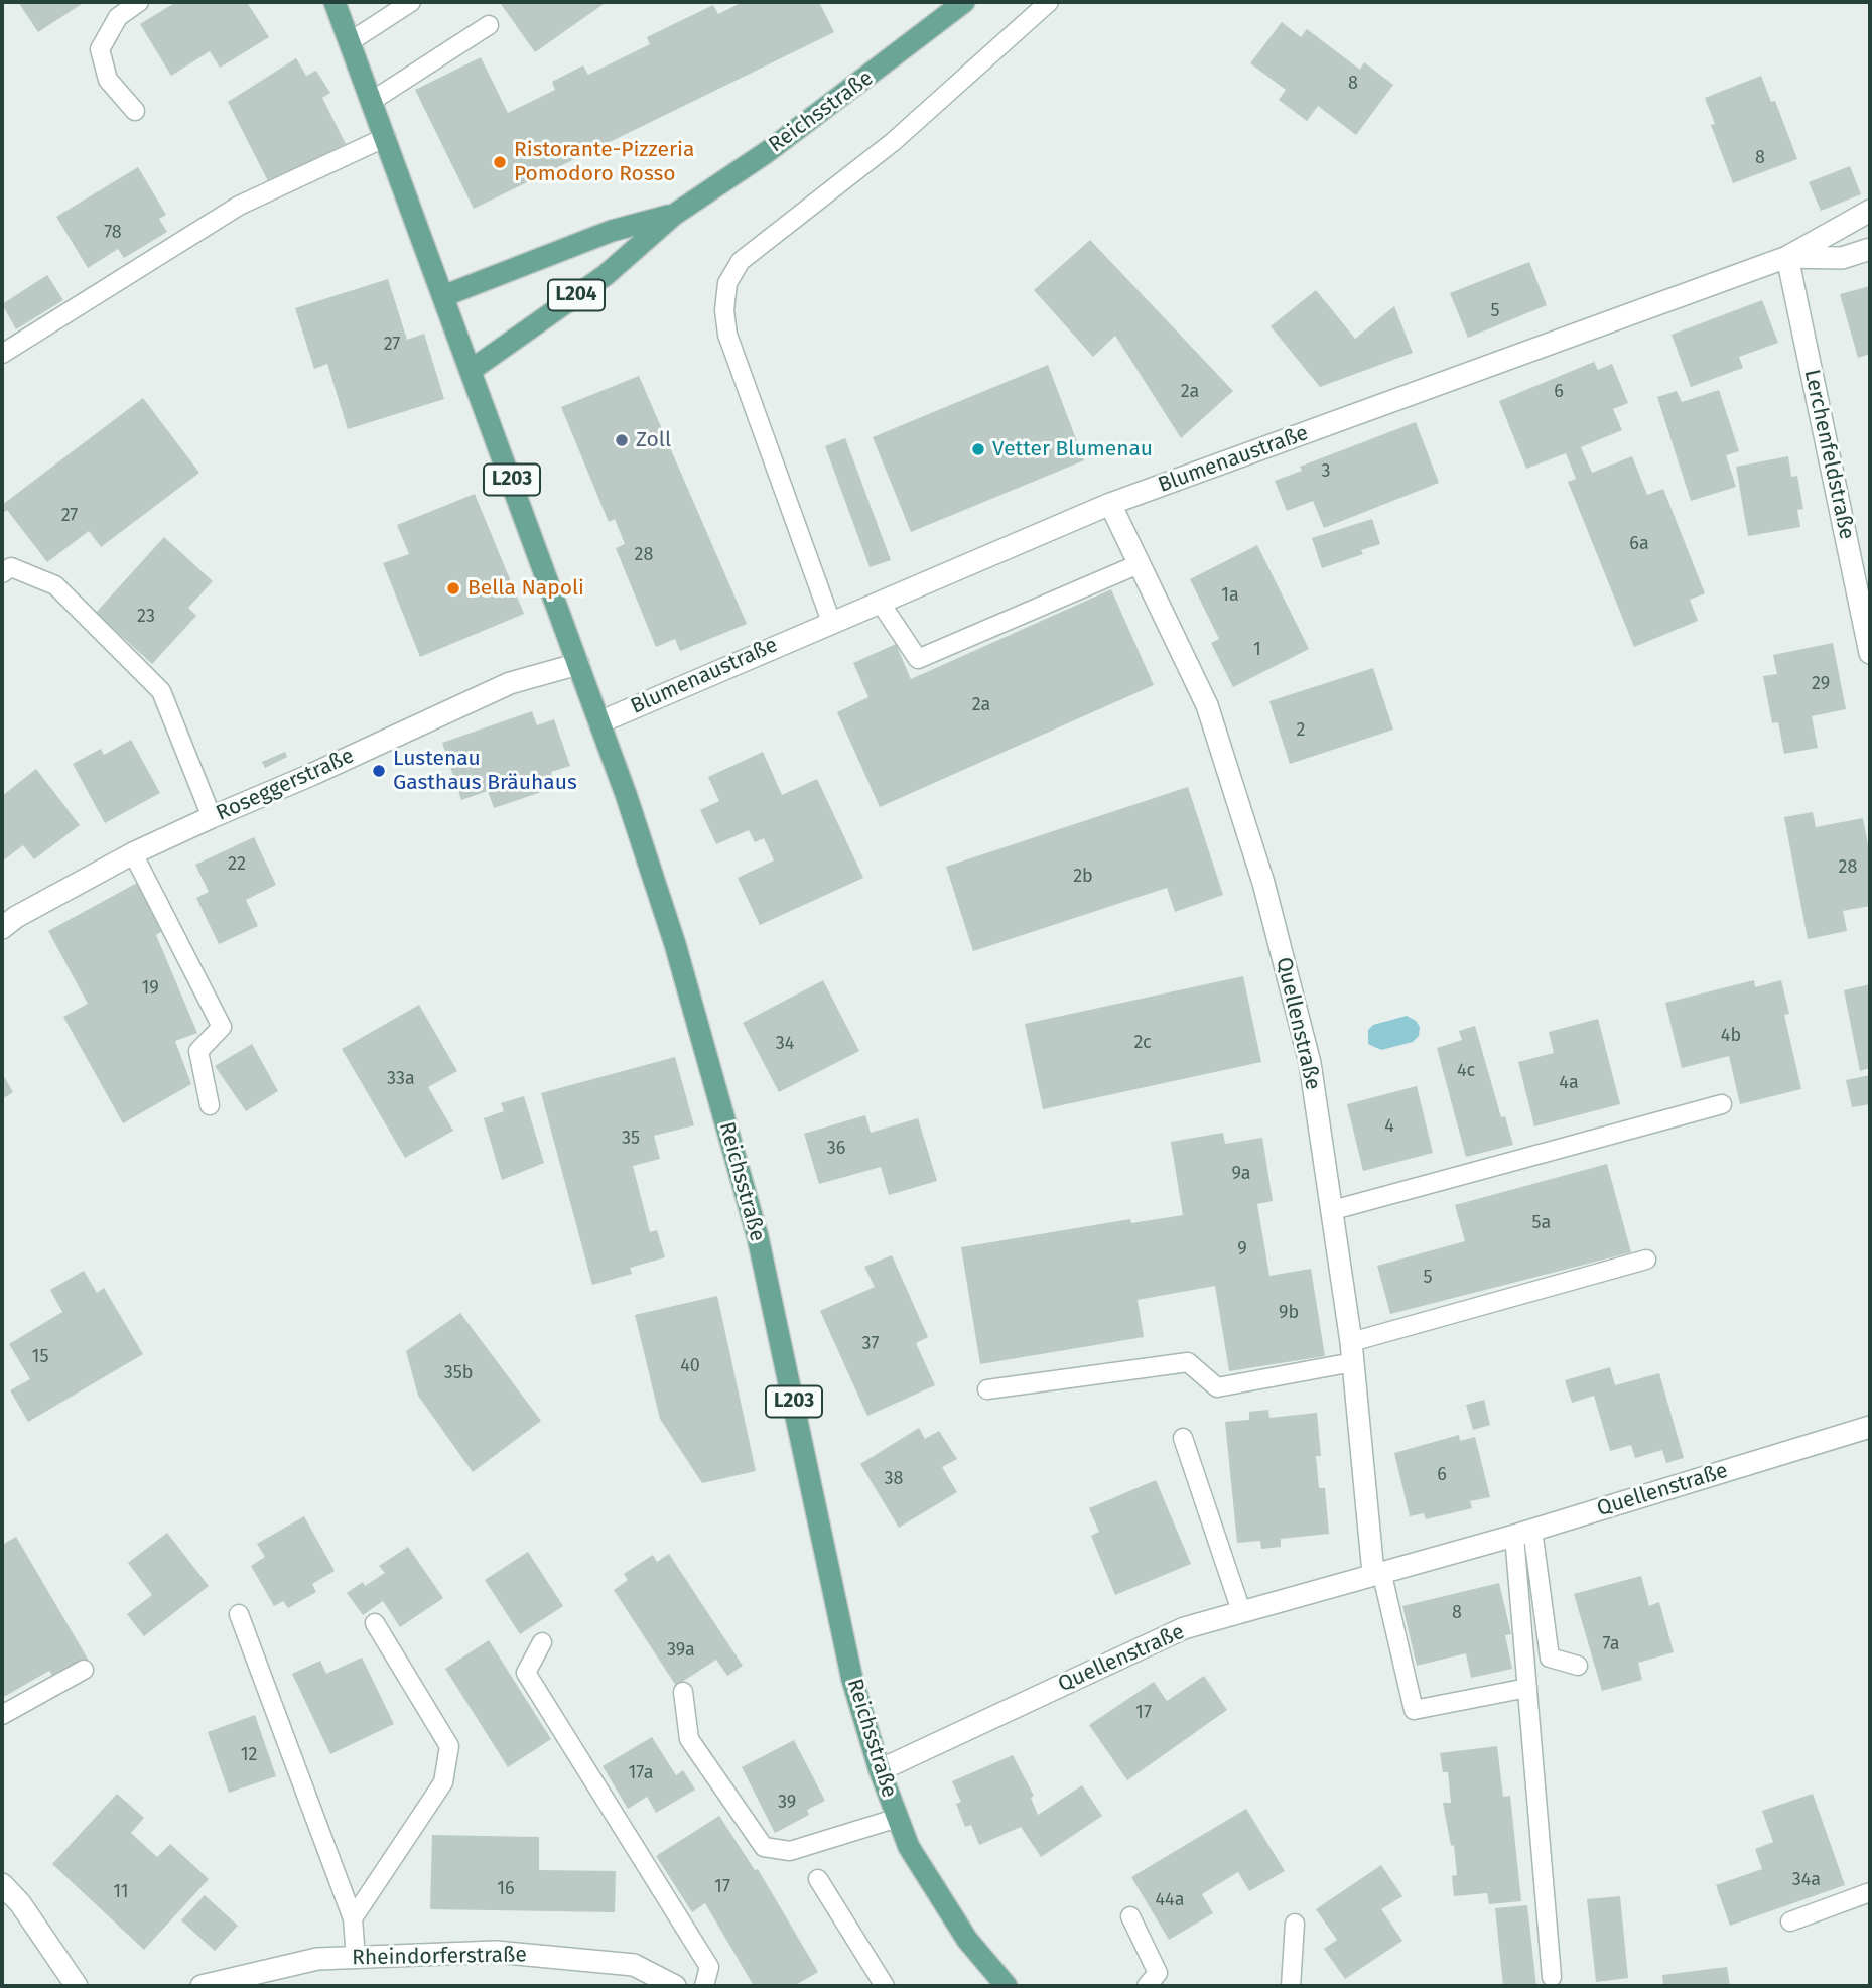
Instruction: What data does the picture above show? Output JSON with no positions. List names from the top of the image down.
{
  "streets": {
    "main road": ["Reichsstraße", "L204", "L203"],
    "street": [
      "Lerchenfeldstraße",
      "Blumenaustraße",
      "Roseggerstraße",
      "Quellenstraße",
      "Rheindorferstraße"
    ]
  },
  "crossings": [
    ["Reichsstraße", "Blumenaustraße"],
    ["Reichsstraße", "Roseggerstraße"],
    ["Reichsstraße", "Quellenstraße"],
    ["Lerchenfeldstraße", "Blumenaustraße"],
    ["Blumenaustraße", "Quellenstraße"]
  ],
  "places": [
    "Ristorante-Pizzeria Pomodoro Rosso",
    "Zoll",
    "Vetter Blumenau",
    "Bella Napoli",
    "Lustenau Gasthaus Bräuhaus"
  ],
  "house_numbers": [
    "8",
    "8",
    "78",
    "5",
    "27",
    "2a",
    "6",
    "3",
    "27",
    "6a",
    "28",
    "1a",
    "23",
    "1",
    "29",
    "2a",
    "2",
    "22",
    "28",
    "2b",
    "19",
    "4b",
    "2c",
    "34",
    "4c",
    "33a",
    "4a",
    "4",
    "35",
    "36",
    "9a",
    "5a",
    "9",
    "5",
    "9b",
    "37",
    "15",
    "40",
    "35b",
    "6",
    "38",
    "8",
    "7a",
    "39a",
    "17",
    "12",
    "17a",
    "39",
    "34a",
    "17",
    "16",
    "11",
    "44a"
  ]
}
